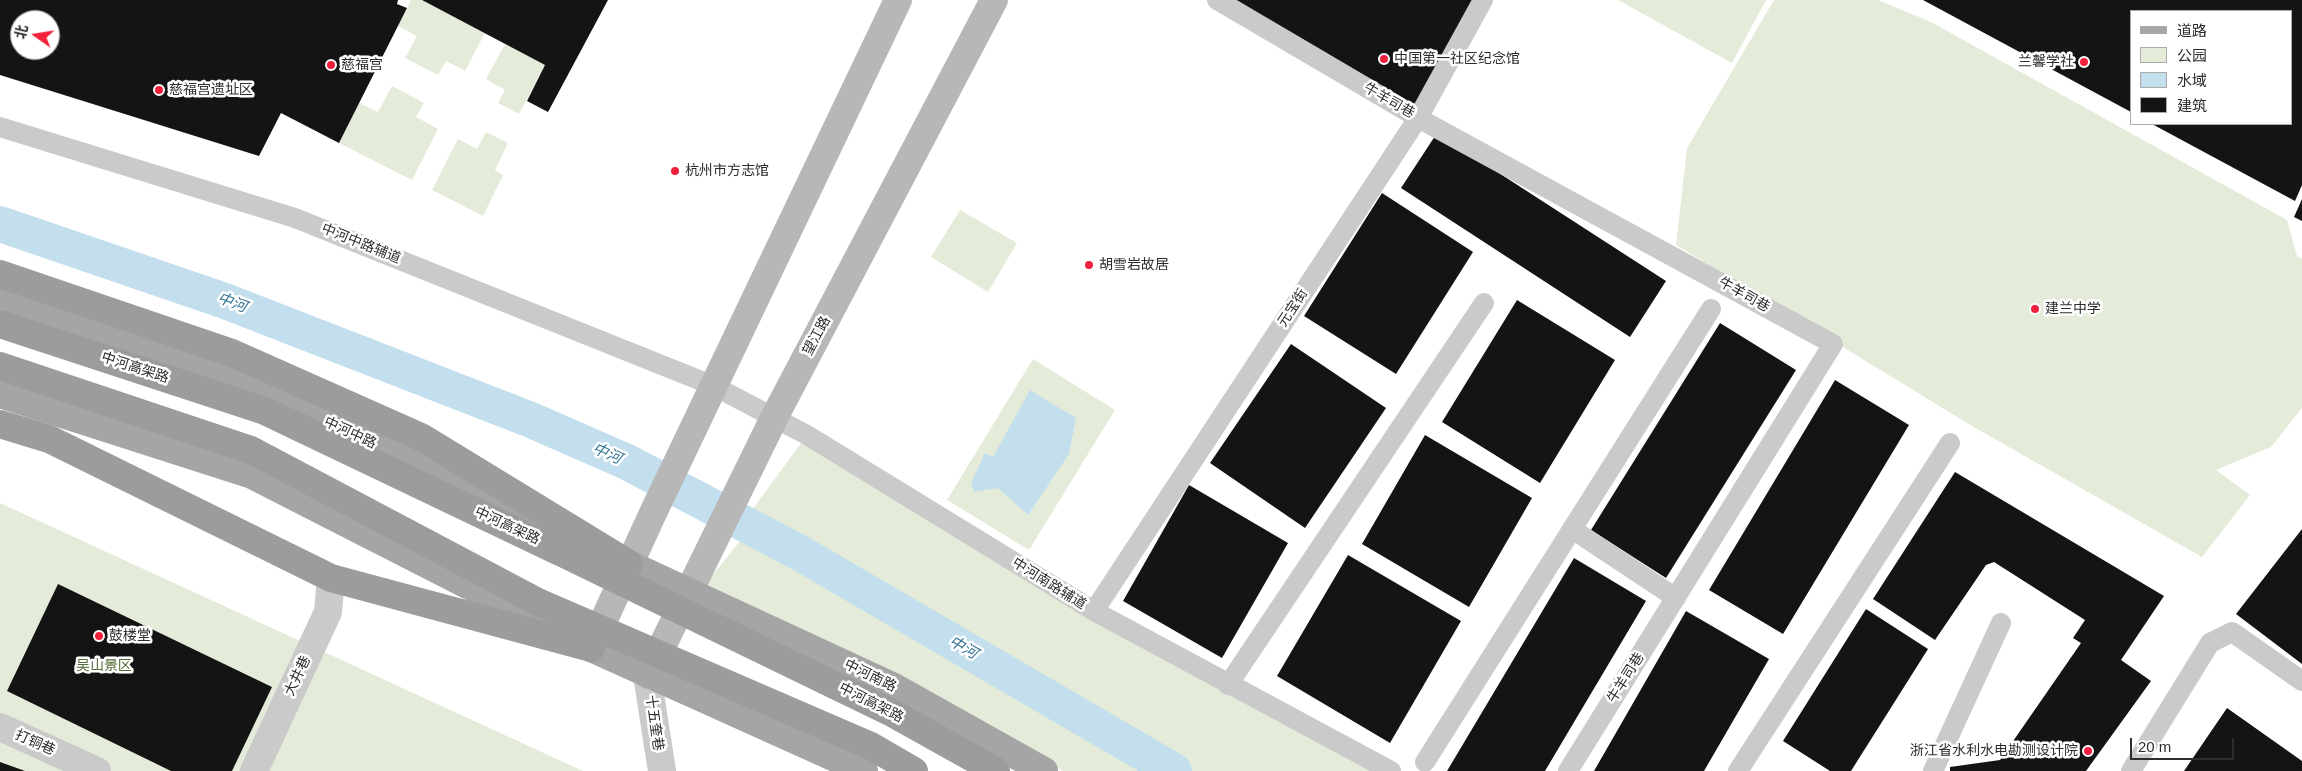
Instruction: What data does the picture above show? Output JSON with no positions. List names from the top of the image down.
{
  "streets": {
    "highway": ["中河高架路"],
    "main road": ["望江路", "中河中路", "中河南路"],
    "street": ["大井巷", "十五奎巷", "打铜巷"],
    "lane": [
      "牛羊司巷",
      "中河中路辅道",
      "元宝街",
      "中河南路辅道"
    ]
  },
  "crossings": [
    ["牛羊司巷", "元宝街"],
    ["中河中路辅道", "中河南路辅道"],
    ["元宝街", "中河南路辅道"],
    ["望江路", "中河中路"],
    ["望江路", "中河南路辅道"],
    ["望江路", "中河南路"],
    ["望江路", "十五奎巷"],
    ["中河中路", "中河南路"]
  ],
  "water": ["中河"],
  "parks": ["吴山景区"],
  "places": [
    "中国第一社区纪念馆",
    "兰馨学社",
    "慈福宫",
    "慈福宫遗址区",
    "杭州市方志馆",
    "胡雪岩故居",
    "建兰中学",
    "鼓楼堂",
    "浙江省水利水电勘测设计院"
  ],
  "legend": [
    "道路",
    "公园",
    "水域",
    "建筑"
  ],
  "scale_bar": "20 m",
  "north": "left"
}
